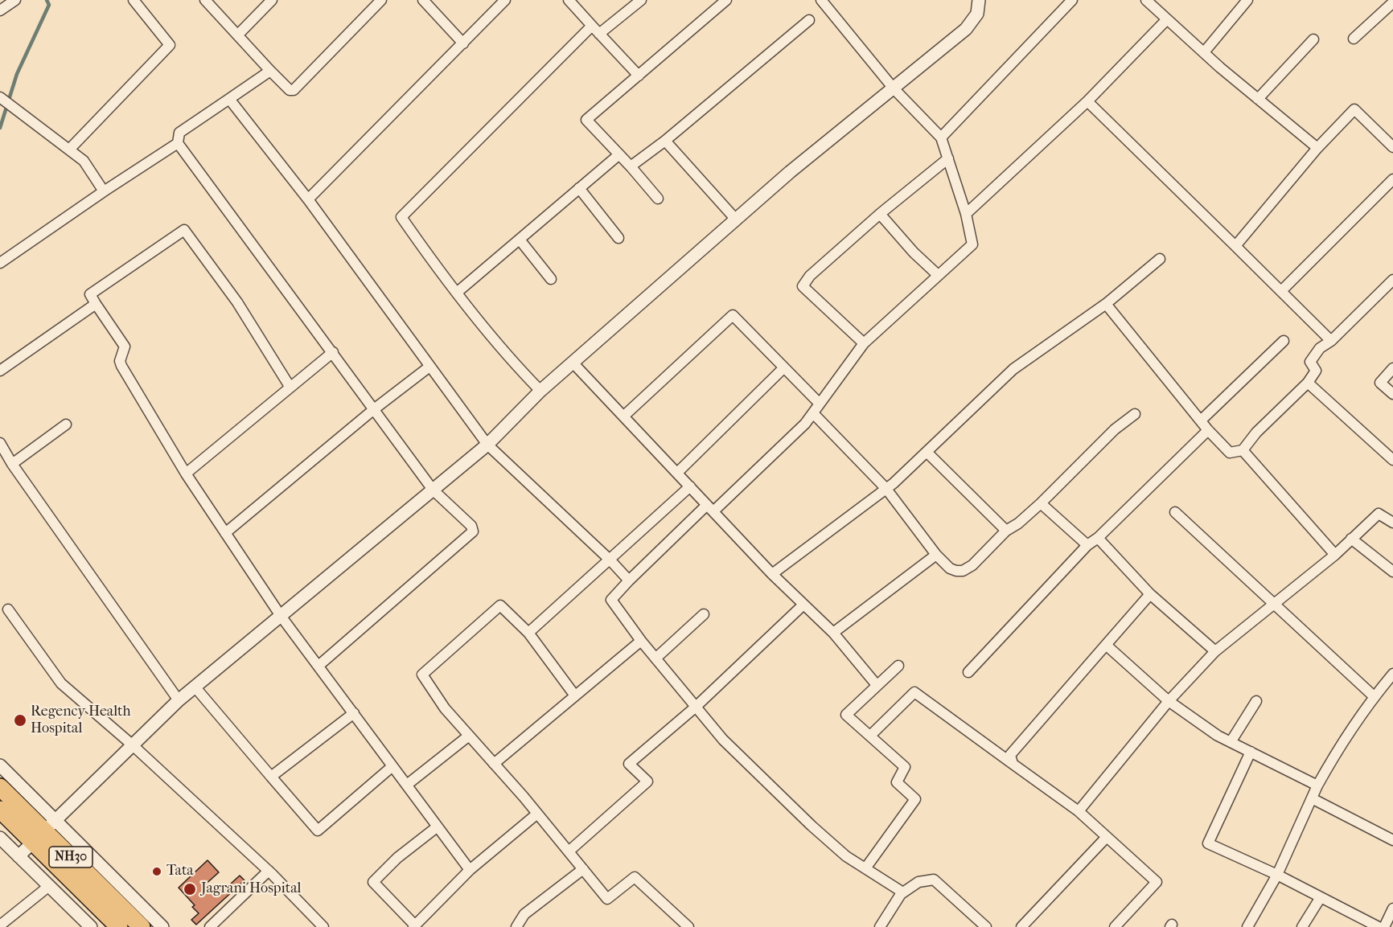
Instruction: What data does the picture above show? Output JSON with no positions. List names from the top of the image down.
{
  "streets": {
    "highway": ["NH30"]
  },
  "places": ["Regency Health Hospital", "Tata", "Jagrani Hospital"]
}
